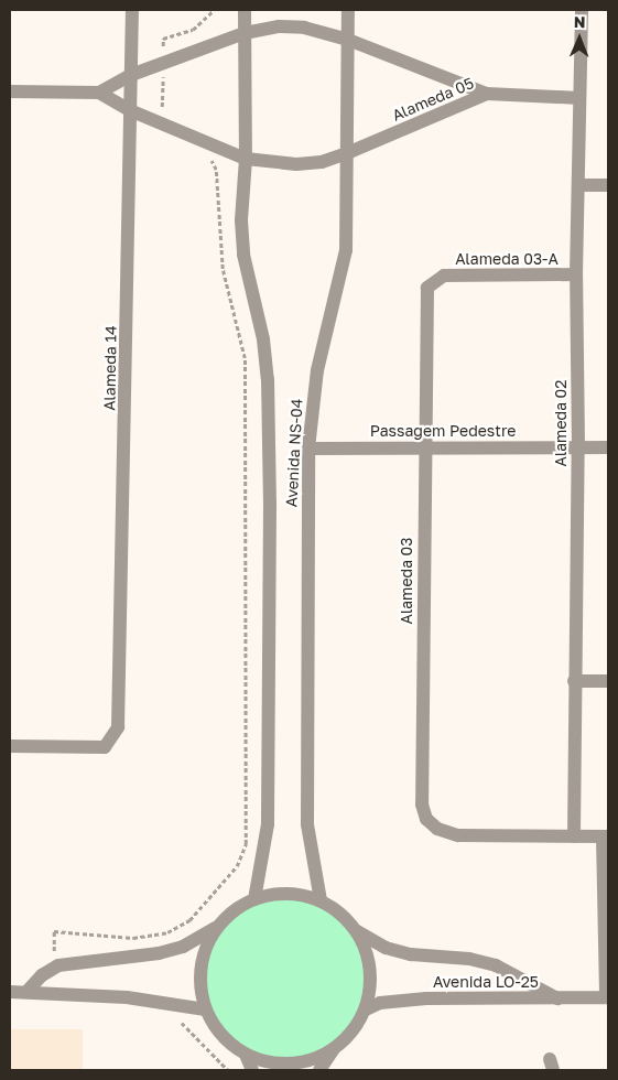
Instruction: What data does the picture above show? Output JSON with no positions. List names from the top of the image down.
{
  "streets": {
    "street": [
      "Alameda 05",
      "Alameda 03-A",
      "Alameda 14",
      "Alameda 02",
      "Passagem Pedestre",
      "Avenida NS-04",
      "Alameda 03",
      "Avenida LO-25"
    ]
  },
  "crossings": [
    ["Alameda 05", "Alameda 14"],
    ["Alameda 05", "Avenida NS-04"],
    ["Alameda 03-A", "Alameda 02"],
    ["Alameda 03-A", "Alameda 03"],
    ["Alameda 02", "Passagem Pedestre"],
    ["Alameda 02", "Alameda 03"],
    ["Passagem Pedestre", "Avenida NS-04"],
    ["Passagem Pedestre", "Alameda 03"],
    ["Avenida NS-04", "Avenida LO-25"]
  ],
  "north": "top"
}
